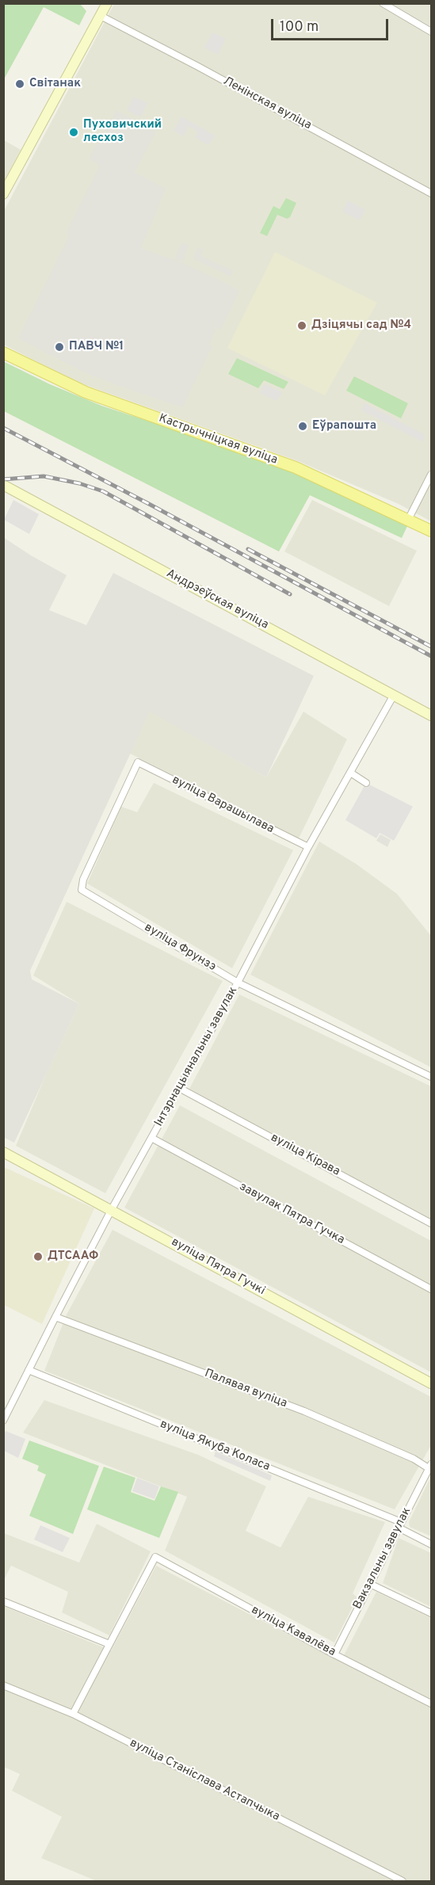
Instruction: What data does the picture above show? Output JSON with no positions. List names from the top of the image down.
{
  "streets": {
    "main road": ["Кастрычніцкая вуліца", "Андрэеўская вуліца", "вуліца Пятра Гучкі"],
    "street": [
      "Ленінская вуліца",
      "вуліца Варашылава",
      "вуліца Фрунзэ",
      "Інтэрнацыянальны завулак",
      "вуліца Кірава",
      "завулак Пятра Гучка",
      "Палявая вуліца",
      "вуліца Якуба Коласа",
      "Вакзальны завулак",
      "вуліца Кавалёва",
      "вуліца Станіслава Астапчыка"
    ]
  },
  "crossings": [
    ["Андрэеўская вуліца", "Інтэрнацыянальны завулак"],
    ["вуліца Варашылава", "вуліца Фрунзэ"],
    ["вуліца Варашылава", "Інтэрнацыянальны завулак"],
    ["вуліца Фрунзэ", "Інтэрнацыянальны завулак"],
    ["Інтэрнацыянальны завулак", "вуліца Кірава"],
    ["Інтэрнацыянальны завулак", "завулак Пятра Гучка"],
    ["Інтэрнацыянальны завулак", "вуліца Пятра Гучкі"],
    ["Інтэрнацыянальны завулак", "Палявая вуліца"],
    ["Інтэрнацыянальны завулак", "вуліца Якуба Коласа"],
    ["Палявая вуліца", "Вакзальны завулак"],
    ["вуліца Якуба Коласа", "Вакзальны завулак"],
    ["Вакзальны завулак", "вуліца Кавалёва"]
  ],
  "places": [
    "Світанак",
    "Пуховичский лесхоз",
    "Дзіцячы сад №4",
    "ПАВЧ №1",
    "Еўрапошта",
    "ДТСААФ"
  ],
  "scale_bar": "100 m"
}
